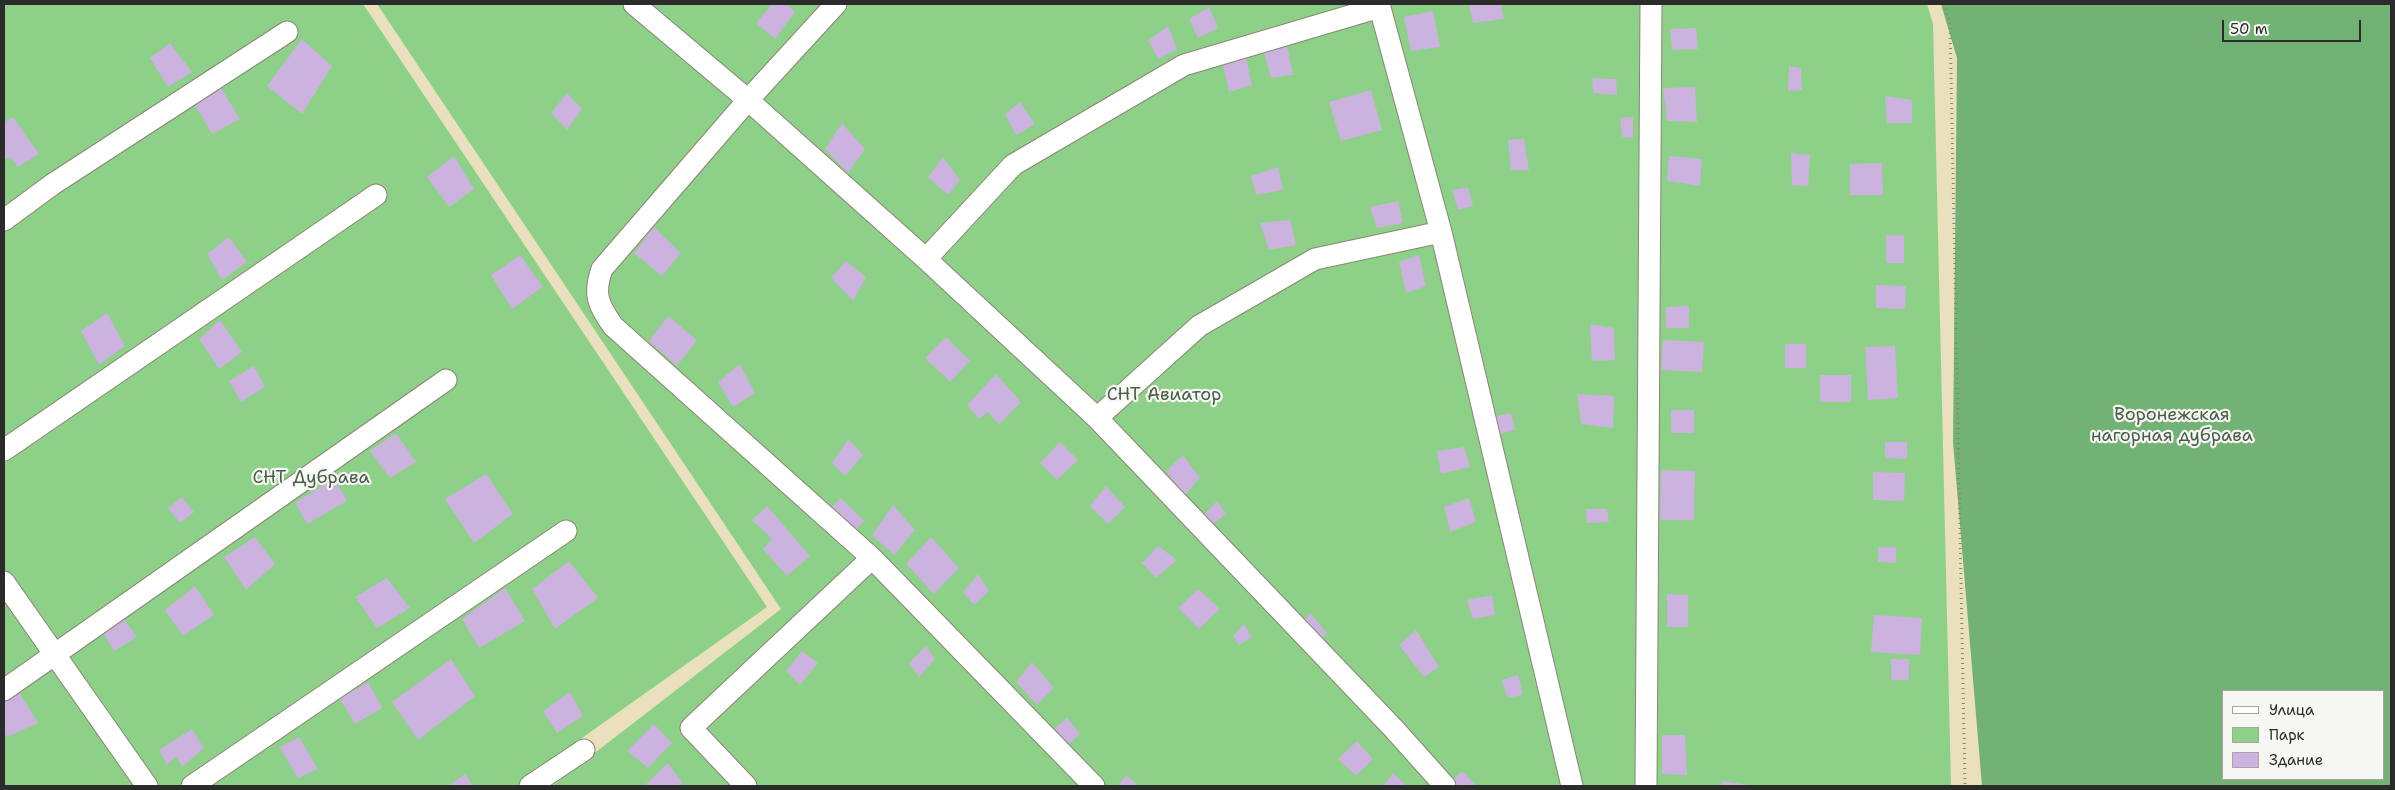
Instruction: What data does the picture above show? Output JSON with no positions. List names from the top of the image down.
{
  "parks": ["СНТ Авиатор", "Воронежская нагорная дубрава", "СНТ Дубрава"],
  "legend": ["Улица", "Парк", "Здание"],
  "scale_bar": "50 m"
}
